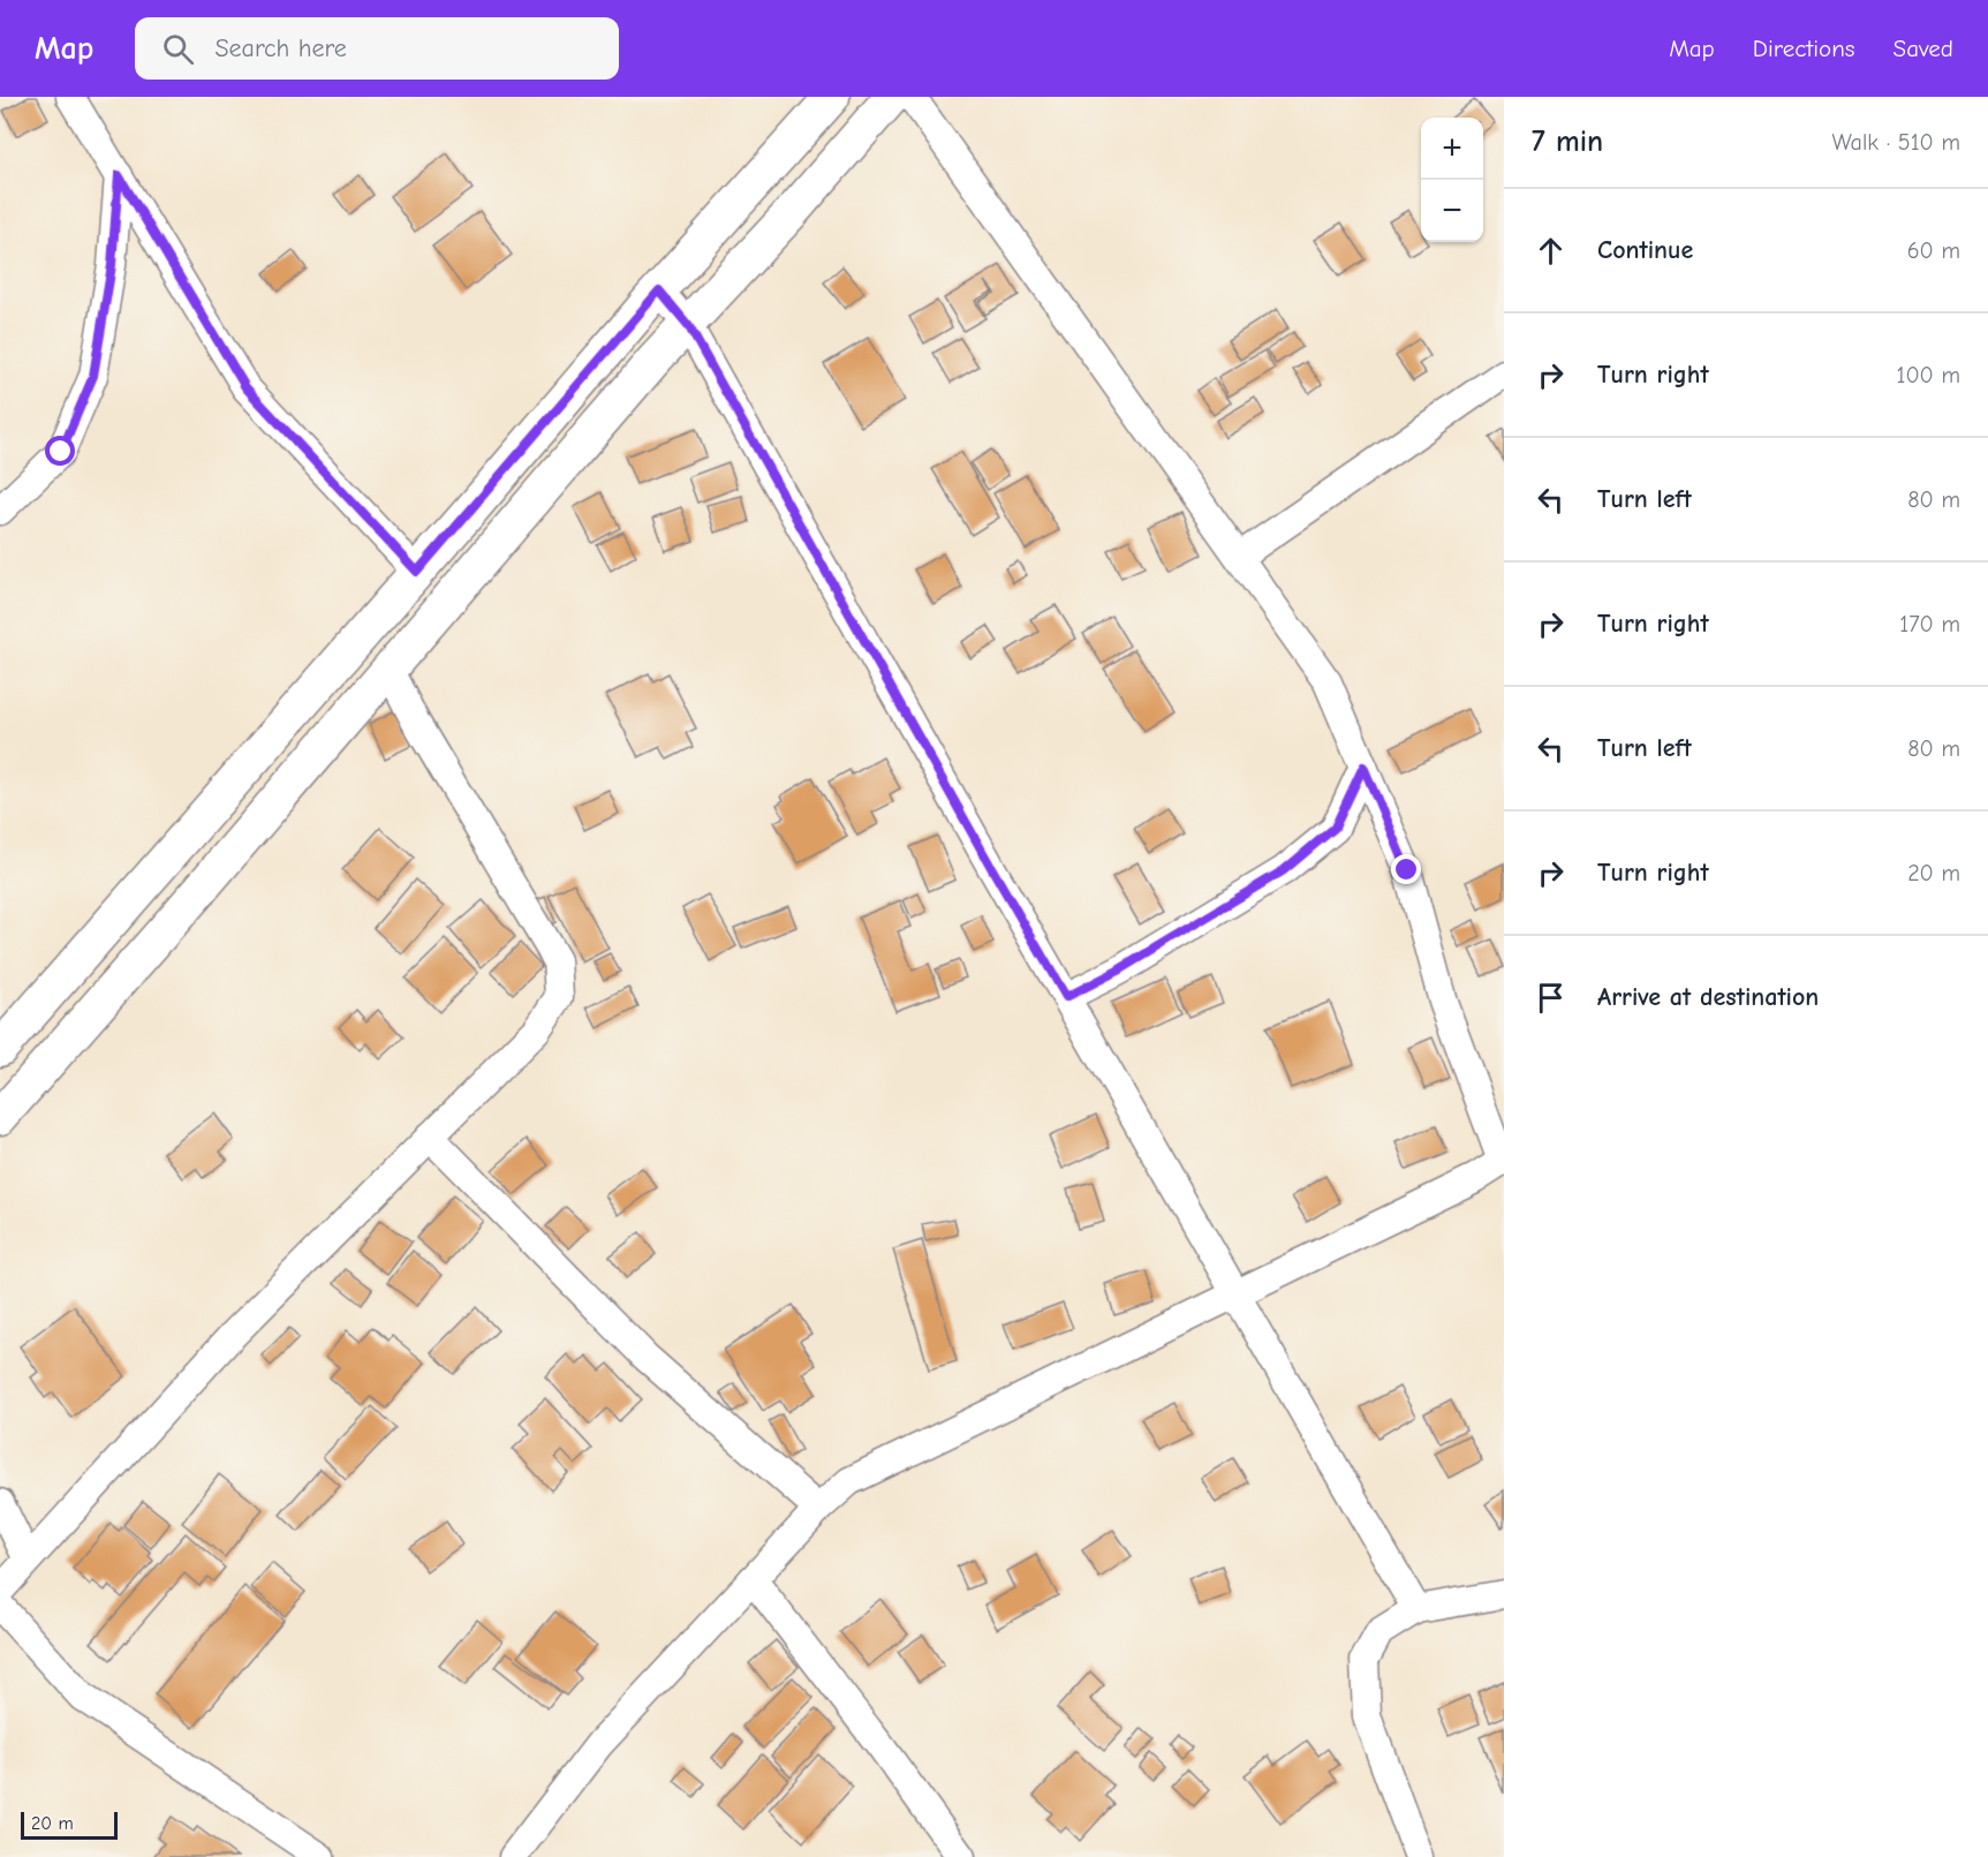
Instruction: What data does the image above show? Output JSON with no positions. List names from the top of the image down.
{
  "scale_bar": "20 m",
  "page": {
    "header": "Map",
    "search": "Search here",
    "nav": ["Map", "Directions", "Saved"],
    "heading": ["7 min", "Walk · 510 m"],
    "map_buttons": ["+", "−"],
    "list": [
      ["Continue", "60 m"],
      ["Turn right", "100 m"],
      ["Turn left", "80 m"],
      ["Turn right", "170 m"],
      ["Turn left", "80 m"],
      ["Turn right", "20 m"],
      "Arrive at destination"
    ],
    "scale": "20 m"
  }
}
